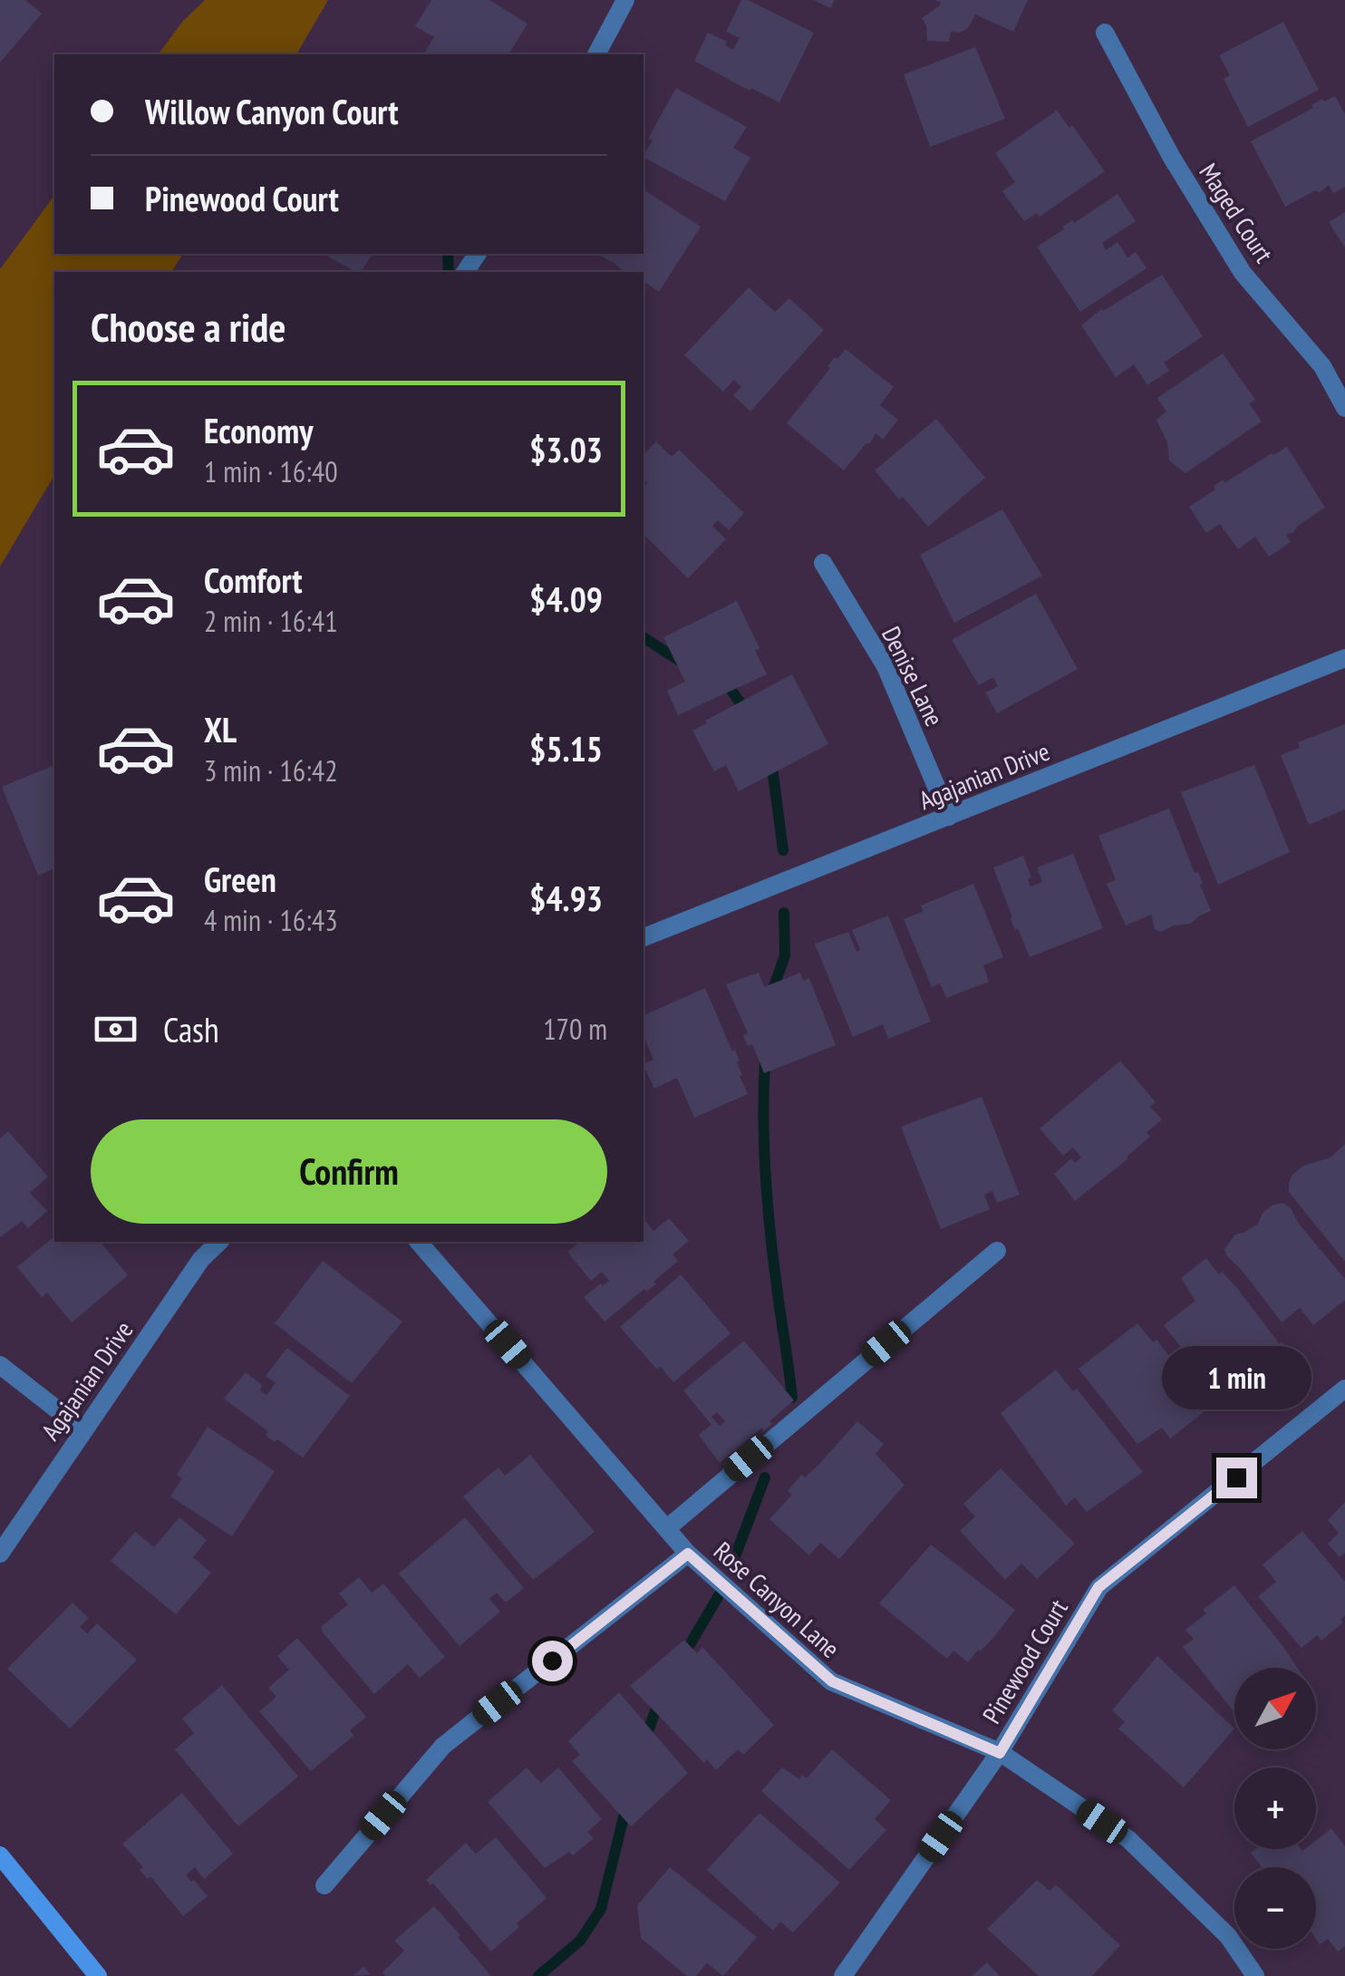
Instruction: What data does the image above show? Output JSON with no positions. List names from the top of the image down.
{
  "streets": {
    "street": [
      "Maged Court",
      "Denise Lane",
      "Agajanian Drive",
      "Rose Canyon Lane",
      "Pinewood Court"
    ]
  },
  "crossings": [
    ["Denise Lane", "Agajanian Drive"],
    ["Rose Canyon Lane", "Pinewood Court"]
  ],
  "north": "top right",
  "page": {
    "banner": ["Willow Canyon Court", "Pinewood Court"],
    "heading": "Choose a ride",
    "list": [
      {
        "name": "Economy",
        "note": "1 min · 16:40",
        "value": "$3.03"
      },
      {
        "name": "Comfort",
        "note": "2 min · 16:41",
        "value": "$4.09"
      },
      {
        "name": "XL",
        "note": "3 min · 16:42",
        "value": "$5.15"
      },
      {
        "name": "Green",
        "note": "4 min · 16:43",
        "value": "$4.93"
      }
    ],
    "pay": ["Cash", "170 m"],
    "buttons": "Confirm",
    "bubble": "1 min",
    "map_buttons": ["+", "−"]
  }
}
